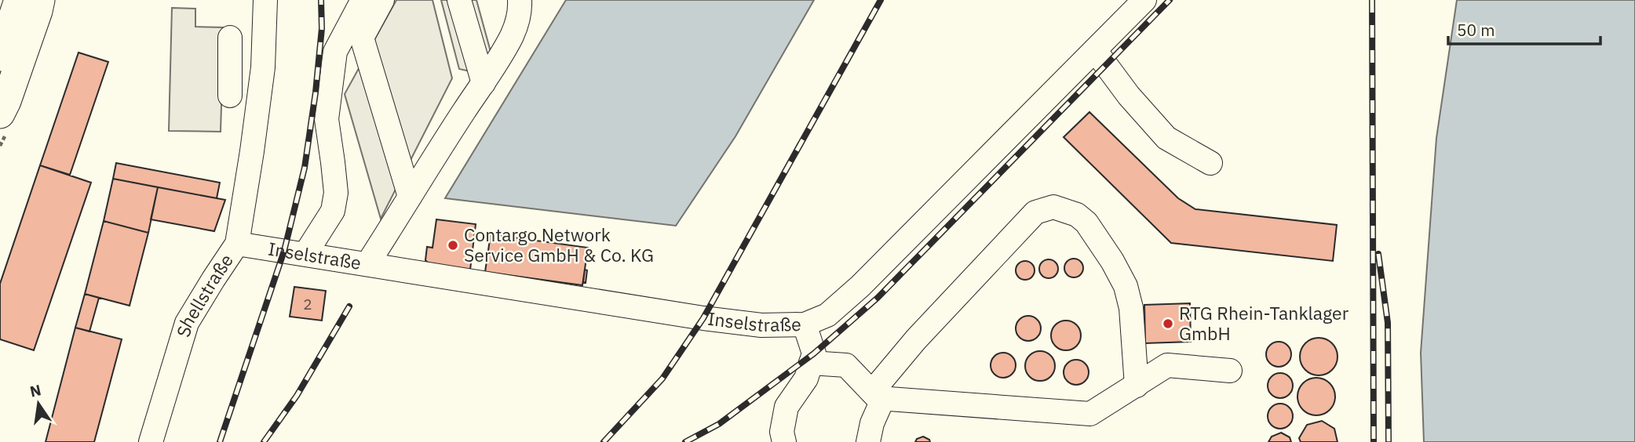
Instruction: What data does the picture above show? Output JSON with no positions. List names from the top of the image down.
{
  "streets": {
    "street": ["Inselstraße", "Shellstraße"]
  },
  "crossings": [
    ["Inselstraße", "Shellstraße"]
  ],
  "places": ["Contargo Network Service GmbH & Co. KG", "RTG Rhein-Tanklager GmbH"],
  "house_numbers": ["2"],
  "scale_bar": "50 m",
  "north": "top"
}
